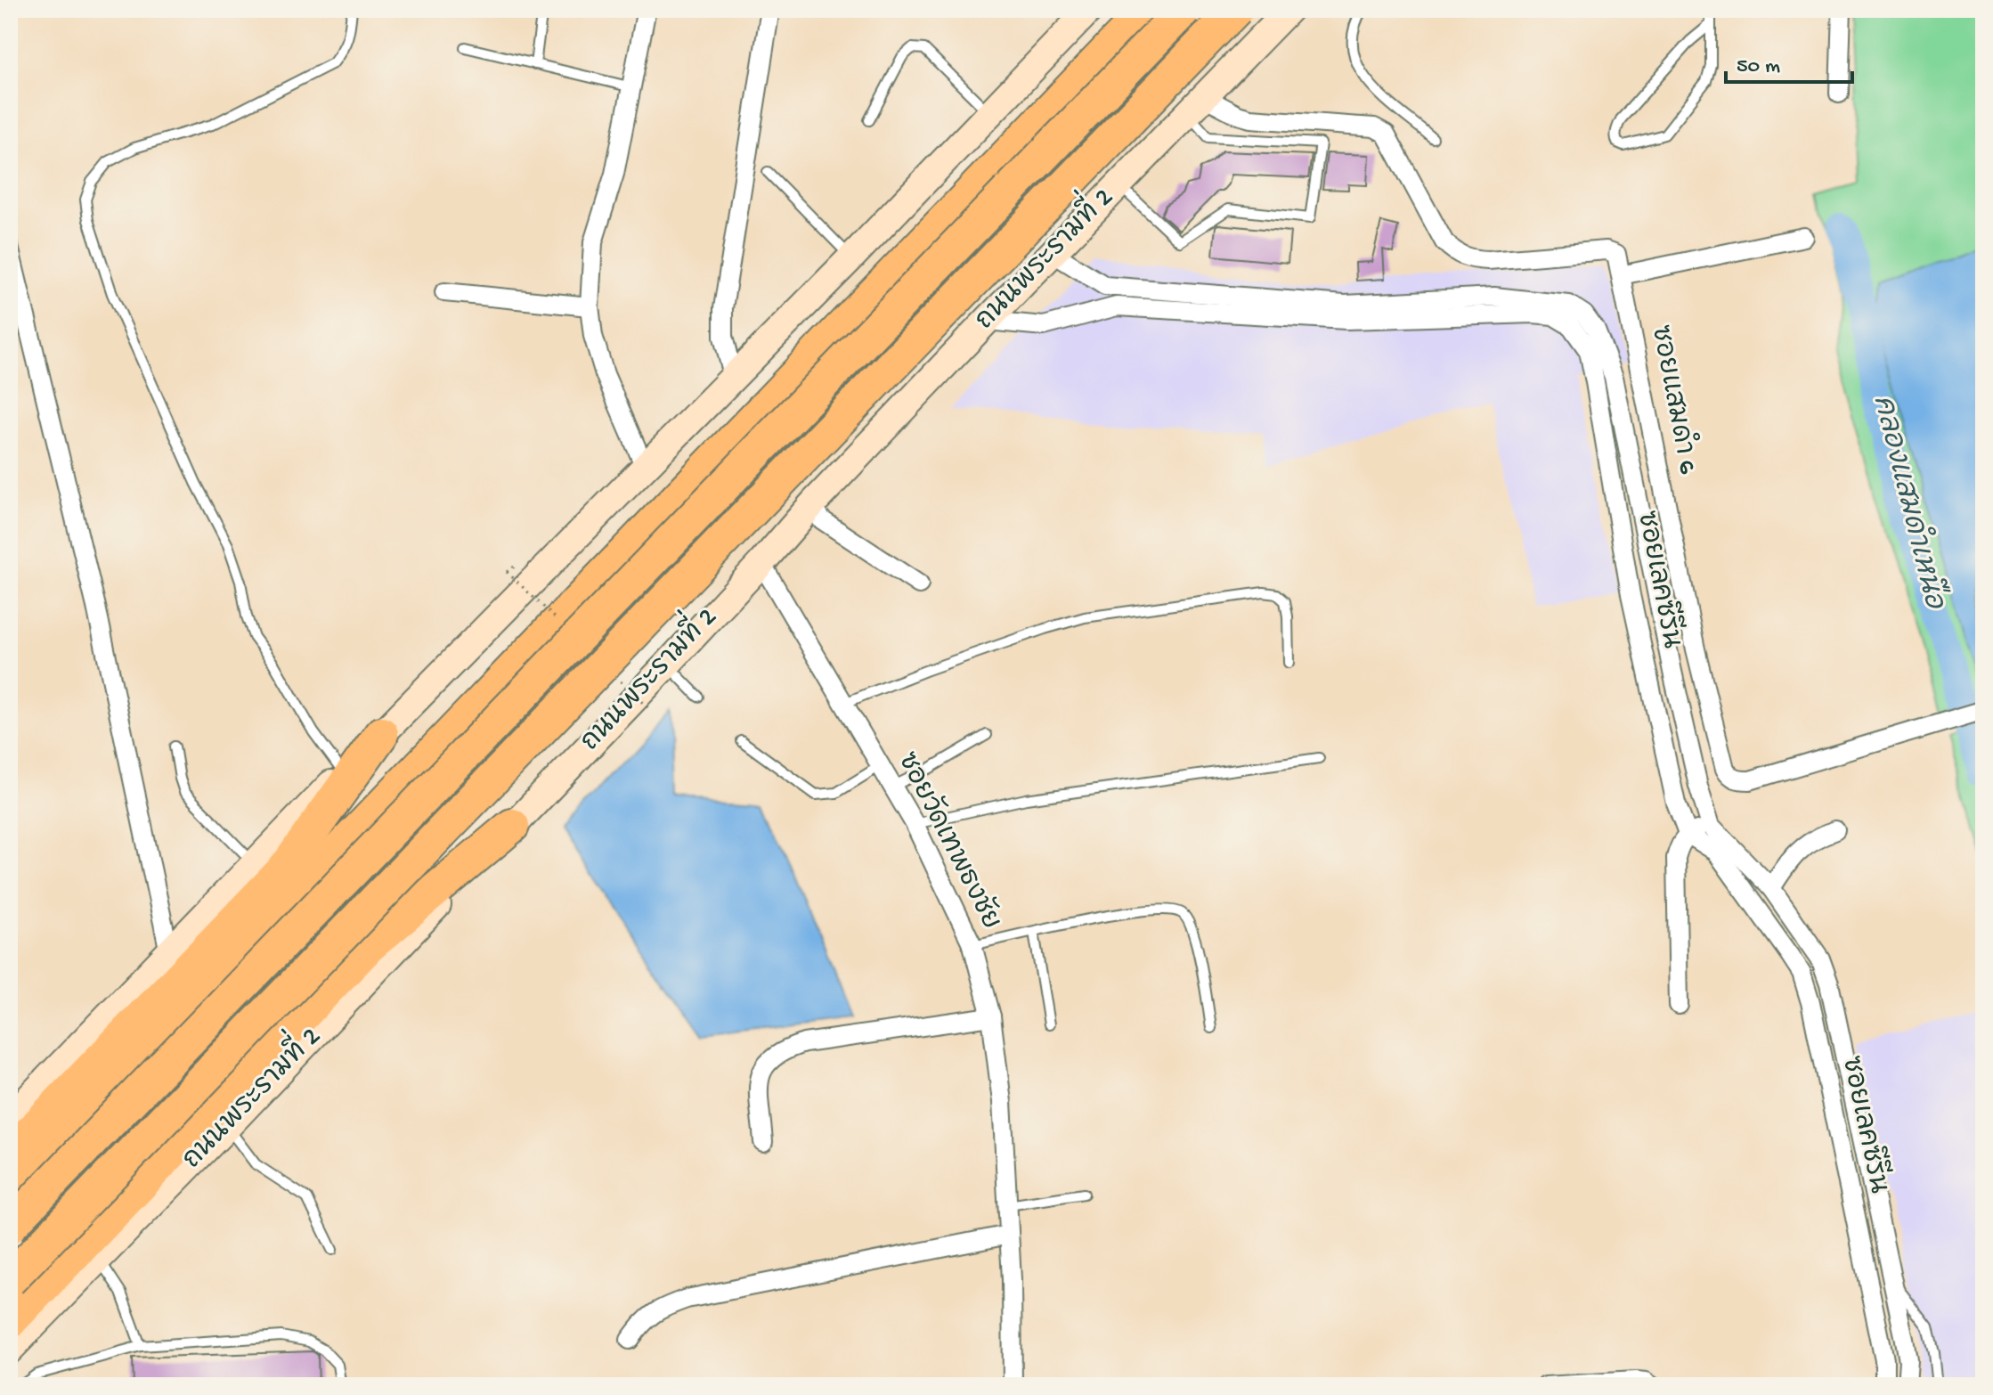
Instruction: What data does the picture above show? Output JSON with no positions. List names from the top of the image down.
{
  "streets": {
    "highway": ["ถนนพระรามที่ 2"],
    "street": ["ซอยแสมดำ 6", "ซอยเลคซีรีน", "ซอยวัดเทพธงชัย"]
  },
  "crossings": [
    ["ถนนพระรามที่ 2", "ซอยแสมดำ 6"],
    ["ถนนพระรามที่ 2", "ซอยเลคซีรีน"],
    ["ถนนพระรามที่ 2", "ซอยวัดเทพธงชัย"]
  ],
  "water": ["คลองแสมดำเหนือ"],
  "scale_bar": "50 m"
}
